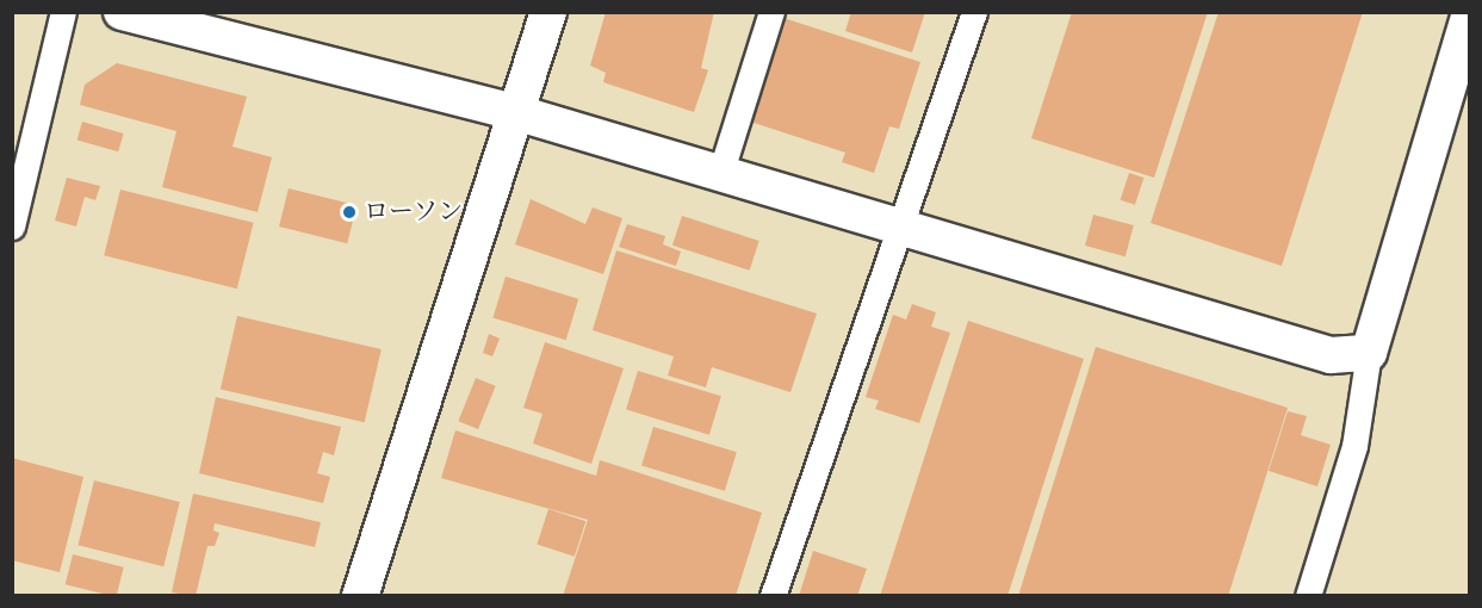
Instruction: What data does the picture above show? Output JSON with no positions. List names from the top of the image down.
{
  "places": ["ローソン"]
}
